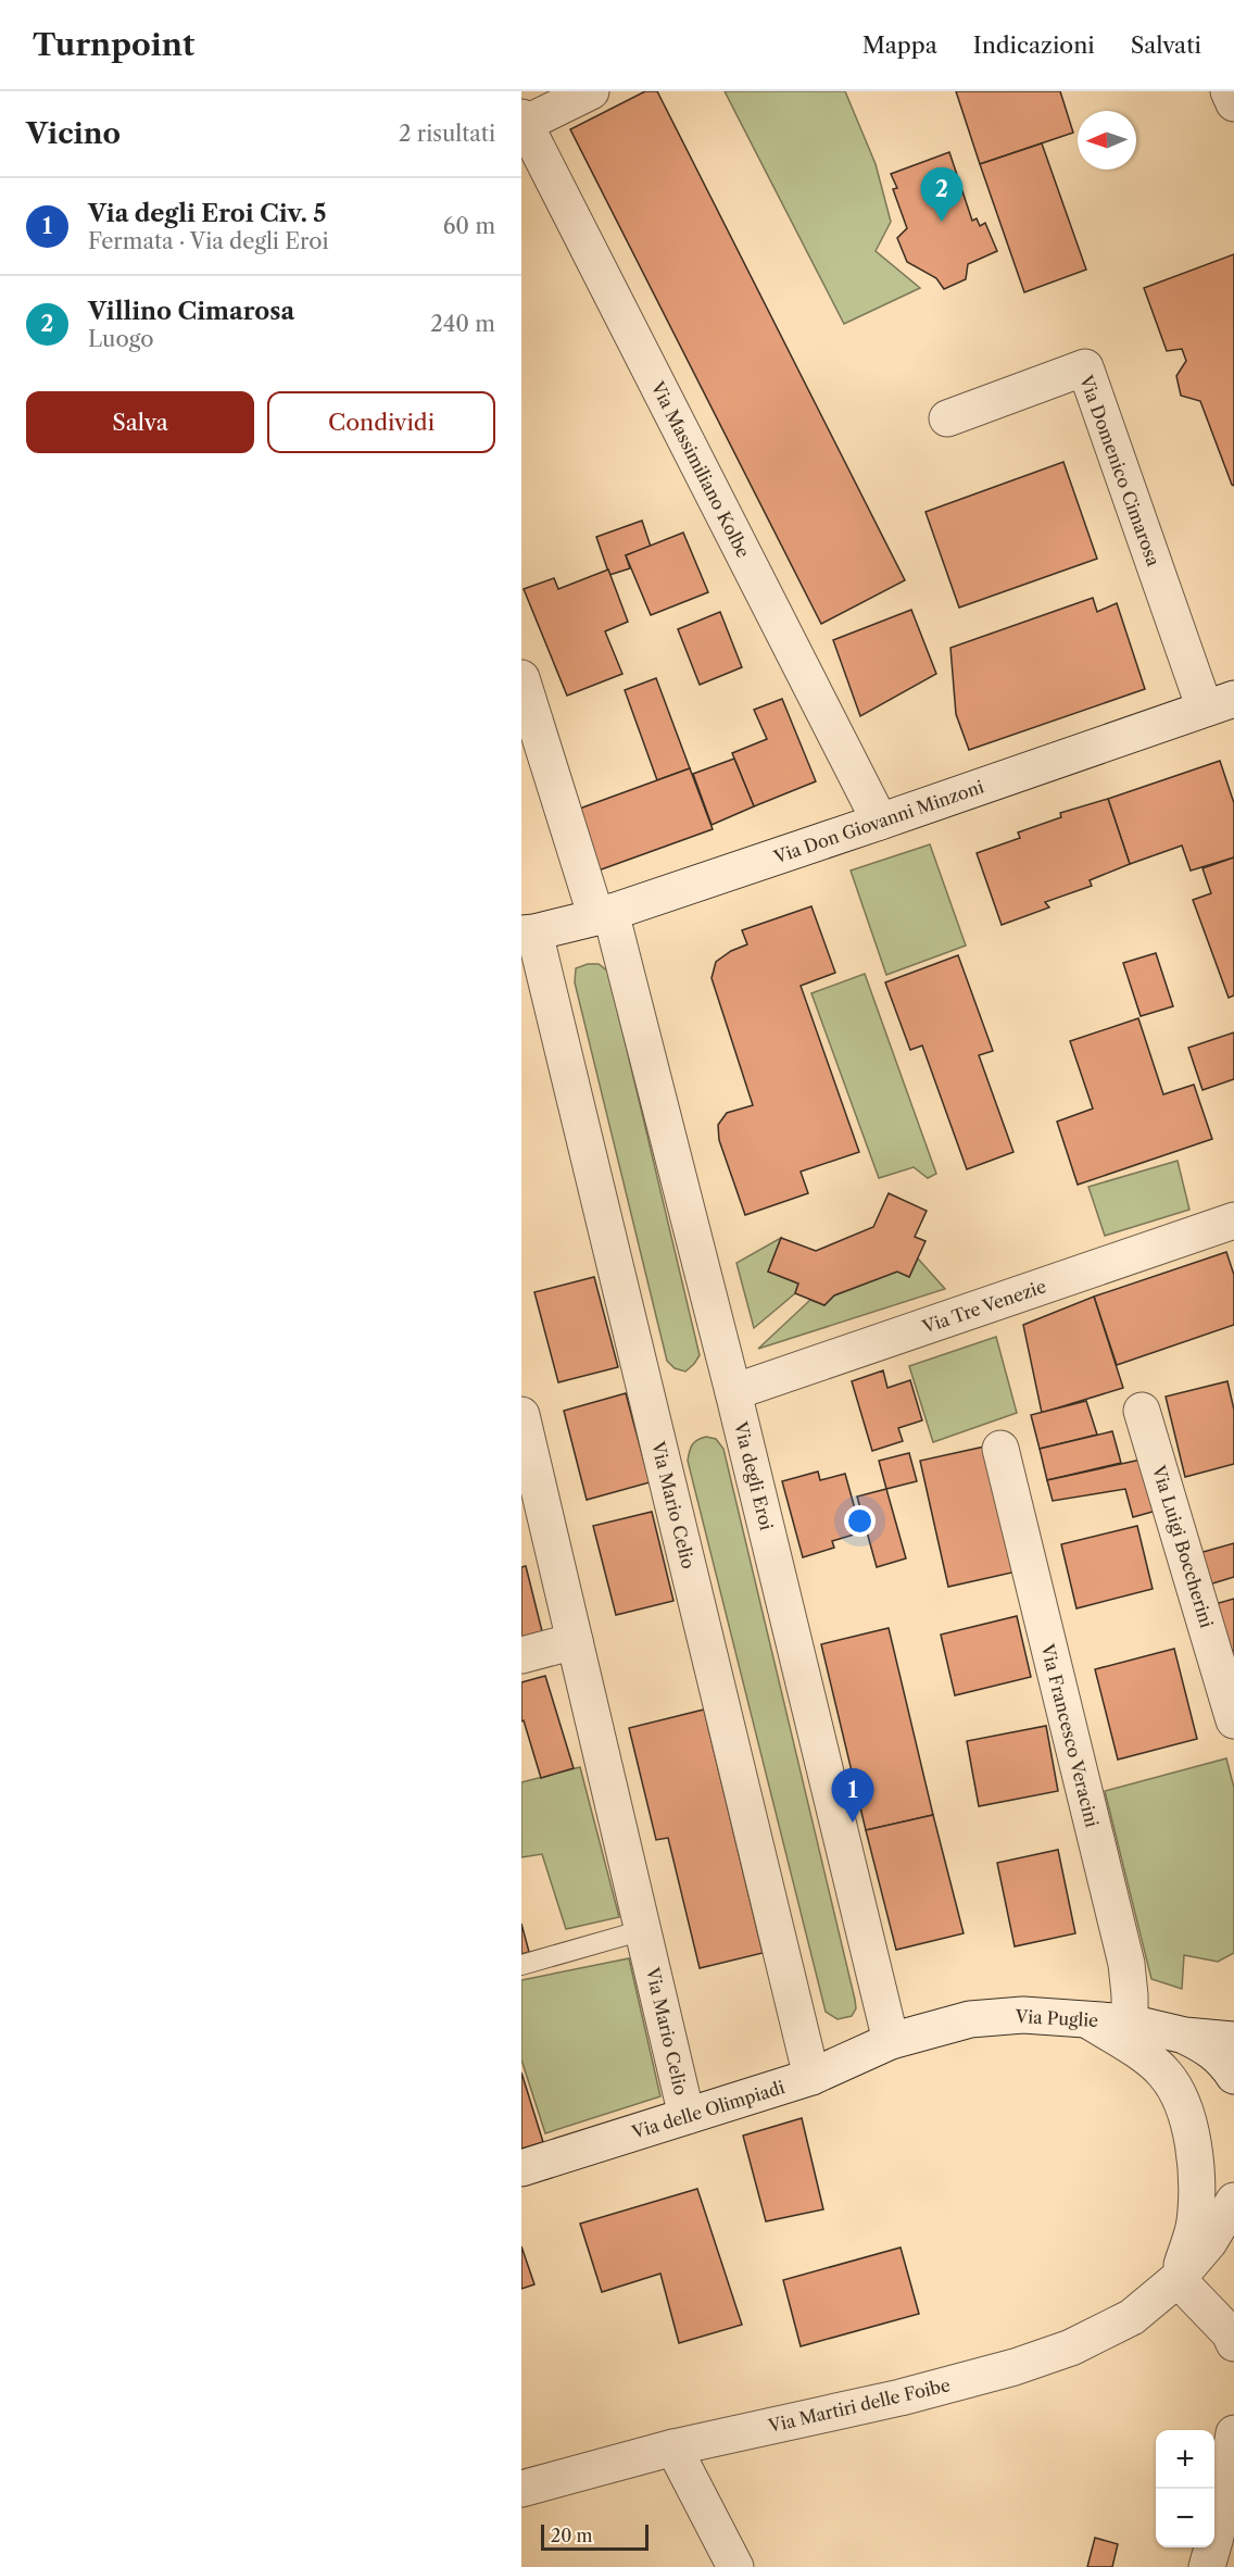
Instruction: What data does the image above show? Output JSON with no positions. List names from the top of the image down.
{
  "streets": {
    "street": [
      "Via Massimiliano Kolbe",
      "Via Domenico Cimarosa",
      "Via Don Giovanni Minzoni",
      "Via Tre Venezie",
      "Via degli Eroi",
      "Via Mario Celio",
      "Via Luigi Boccherini",
      "Via Francesco Veracini",
      "Via Puglie",
      "Via delle Olimpiadi",
      "Via Martiri delle Foibe"
    ]
  },
  "crossings": [
    ["Via Massimiliano Kolbe", "Via Don Giovanni Minzoni"],
    ["Via Domenico Cimarosa", "Via Don Giovanni Minzoni"],
    ["Via Don Giovanni Minzoni", "Via degli Eroi"],
    ["Via Don Giovanni Minzoni", "Via Mario Celio"],
    ["Via Tre Venezie", "Via degli Eroi"],
    ["Via degli Eroi", "Via Puglie"],
    ["Via degli Eroi", "Via delle Olimpiadi"],
    ["Via Mario Celio", "Via delle Olimpiadi"],
    ["Via Francesco Veracini", "Via Puglie"],
    ["Via Puglie", "Via delle Olimpiadi"]
  ],
  "scale_bar": "20 m",
  "north": "left",
  "page": {
    "header": "Turnpoint",
    "nav": ["Mappa", "Indicazioni", "Salvati"],
    "heading": ["Vicino", "2 risultati"],
    "pins": ["2", "1"],
    "list": [
      {
        "mark": "1",
        "name": "Via degli Eroi Civ. 5",
        "note": "Fermata · Via degli Eroi",
        "value": "60 m"
      },
      {
        "mark": "2",
        "name": "Villino Cimarosa",
        "note": "Luogo",
        "value": "240 m"
      }
    ],
    "buttons": ["Salva", "Condividi"],
    "map_buttons": ["+", "−"],
    "scale": "20 m"
  }
}
